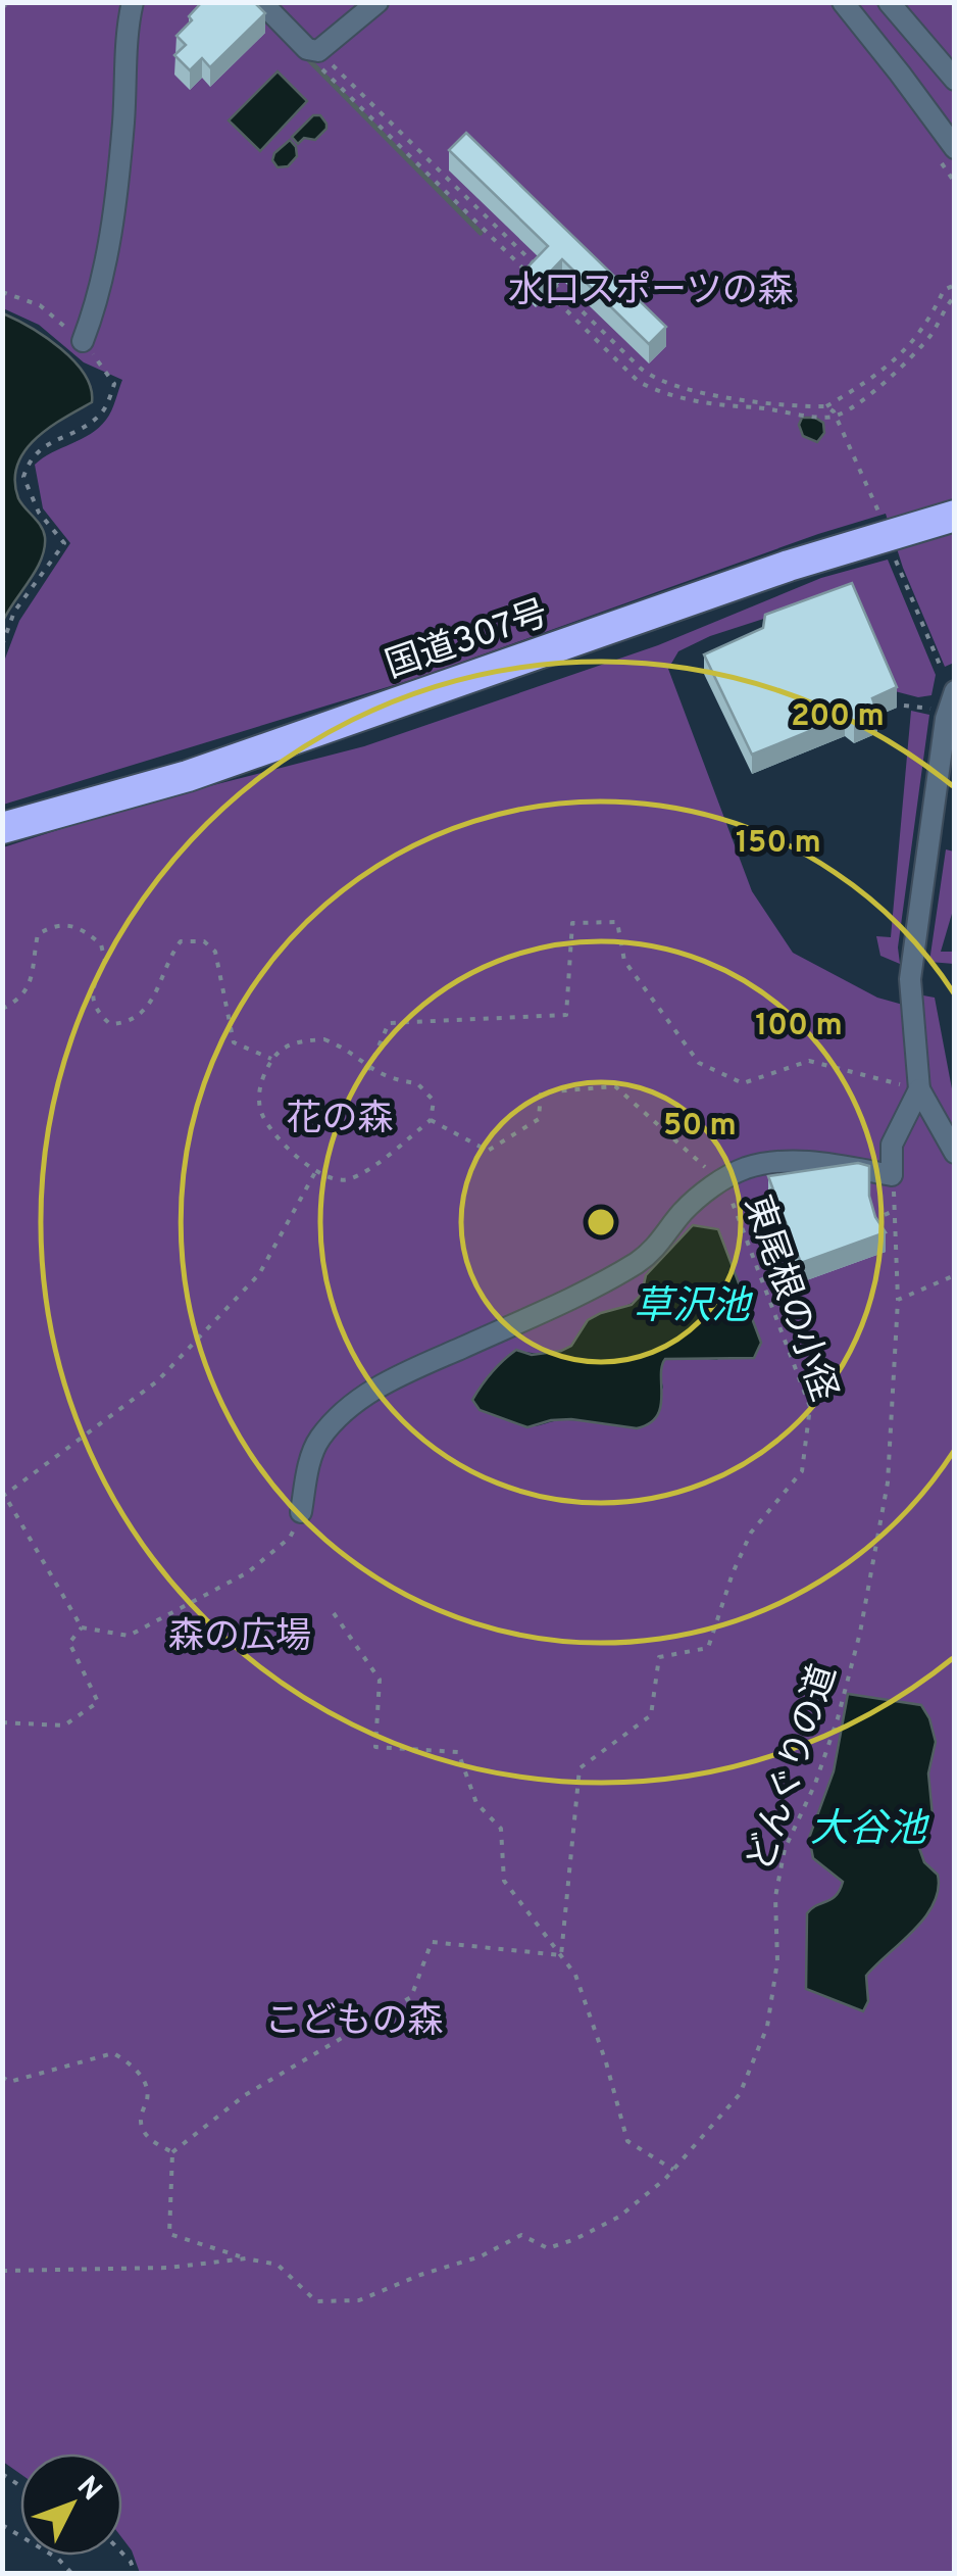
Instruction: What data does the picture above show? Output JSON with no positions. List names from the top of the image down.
{
  "streets": {
    "highway": ["国道307号"],
    "path": ["東尾根の小径", "どんぐりの道"]
  },
  "water": ["草沢池", "大谷池"],
  "parks": [
    "水口スポーツの森",
    "花の森",
    "森の広場",
    "こどもの森"
  ],
  "north": "top right",
  "rings": [
    "200 m",
    "150 m",
    "100 m",
    "50 m"
  ]
}
